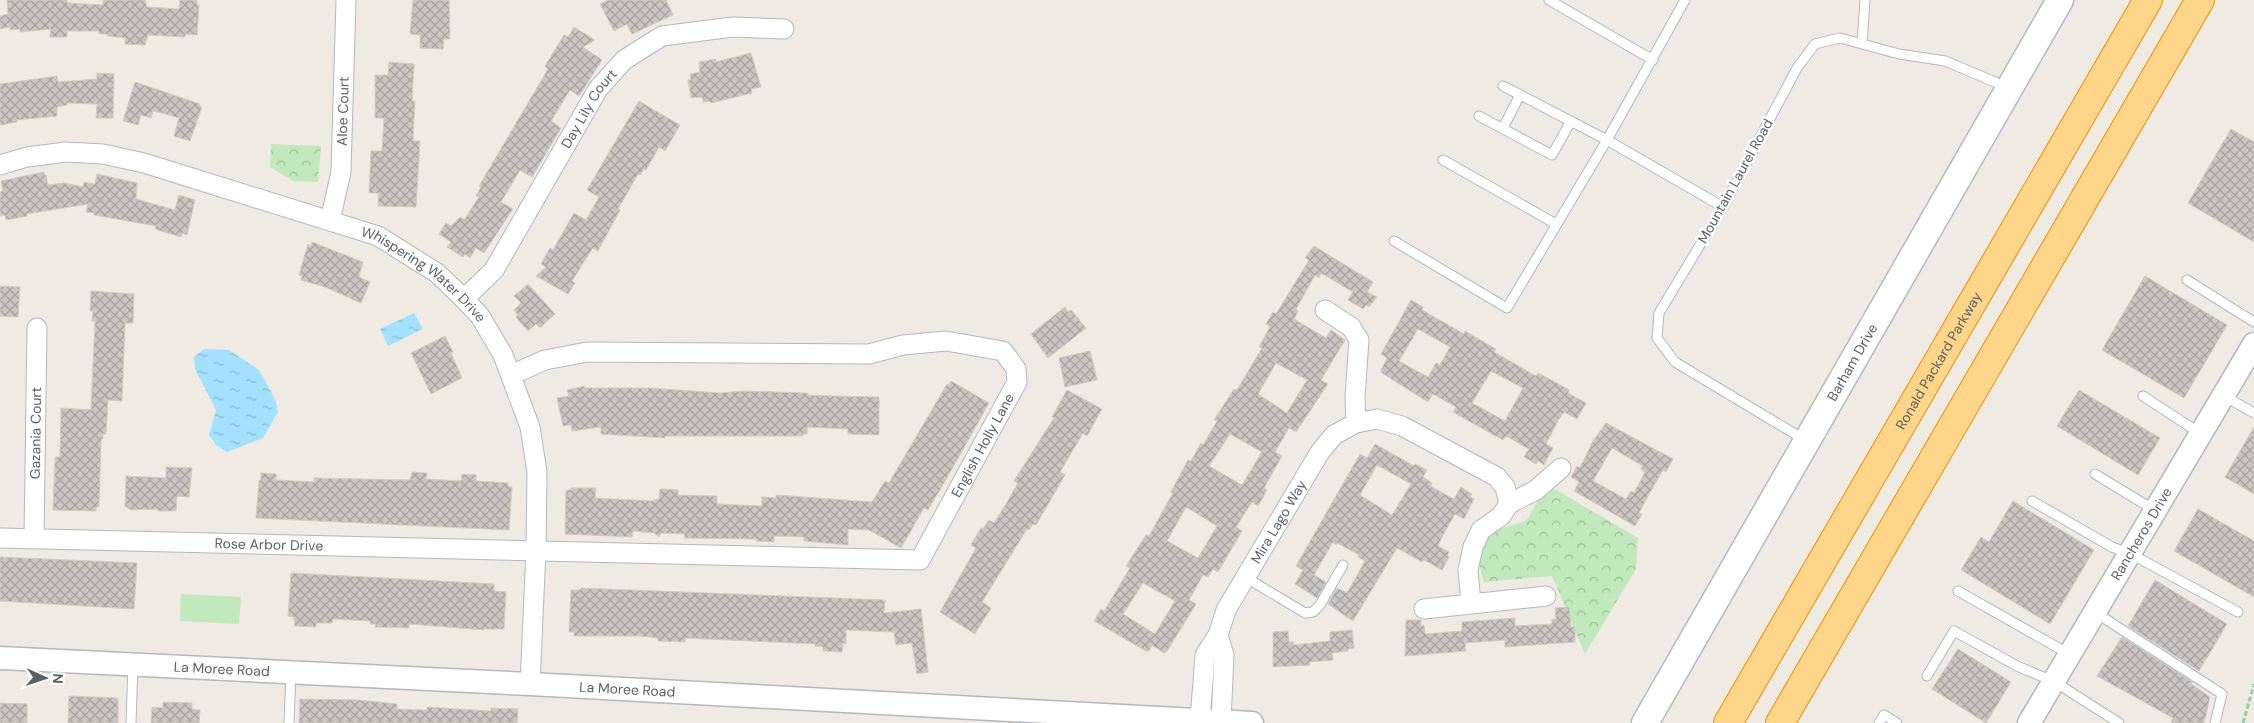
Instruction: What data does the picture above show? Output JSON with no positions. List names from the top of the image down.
{
  "streets": {
    "highway": ["Ronald Packard Parkway"],
    "main road": ["Barham Drive"],
    "street": [
      "Day Lily Court",
      "Aloe Court",
      "Whispering Water Drive",
      "Gazania Court",
      "English Holly Lane",
      "Mira Lago Way",
      "Rancheros Drive",
      "Rose Arbor Drive",
      "La Moree Road"
    ],
    "lane": ["Mountain Laurel Road"]
  },
  "crossings": [
    ["Day Lily Court", "Whispering Water Drive"],
    ["Aloe Court", "Whispering Water Drive"],
    ["Mountain Laurel Road", "Barham Drive"],
    ["Whispering Water Drive", "English Holly Lane"],
    ["Whispering Water Drive", "Rose Arbor Drive"],
    ["Whispering Water Drive", "La Moree Road"],
    ["Gazania Court", "Rose Arbor Drive"],
    ["English Holly Lane", "Rose Arbor Drive"],
    ["Mira Lago Way", "La Moree Road"]
  ],
  "north": "right"
}
